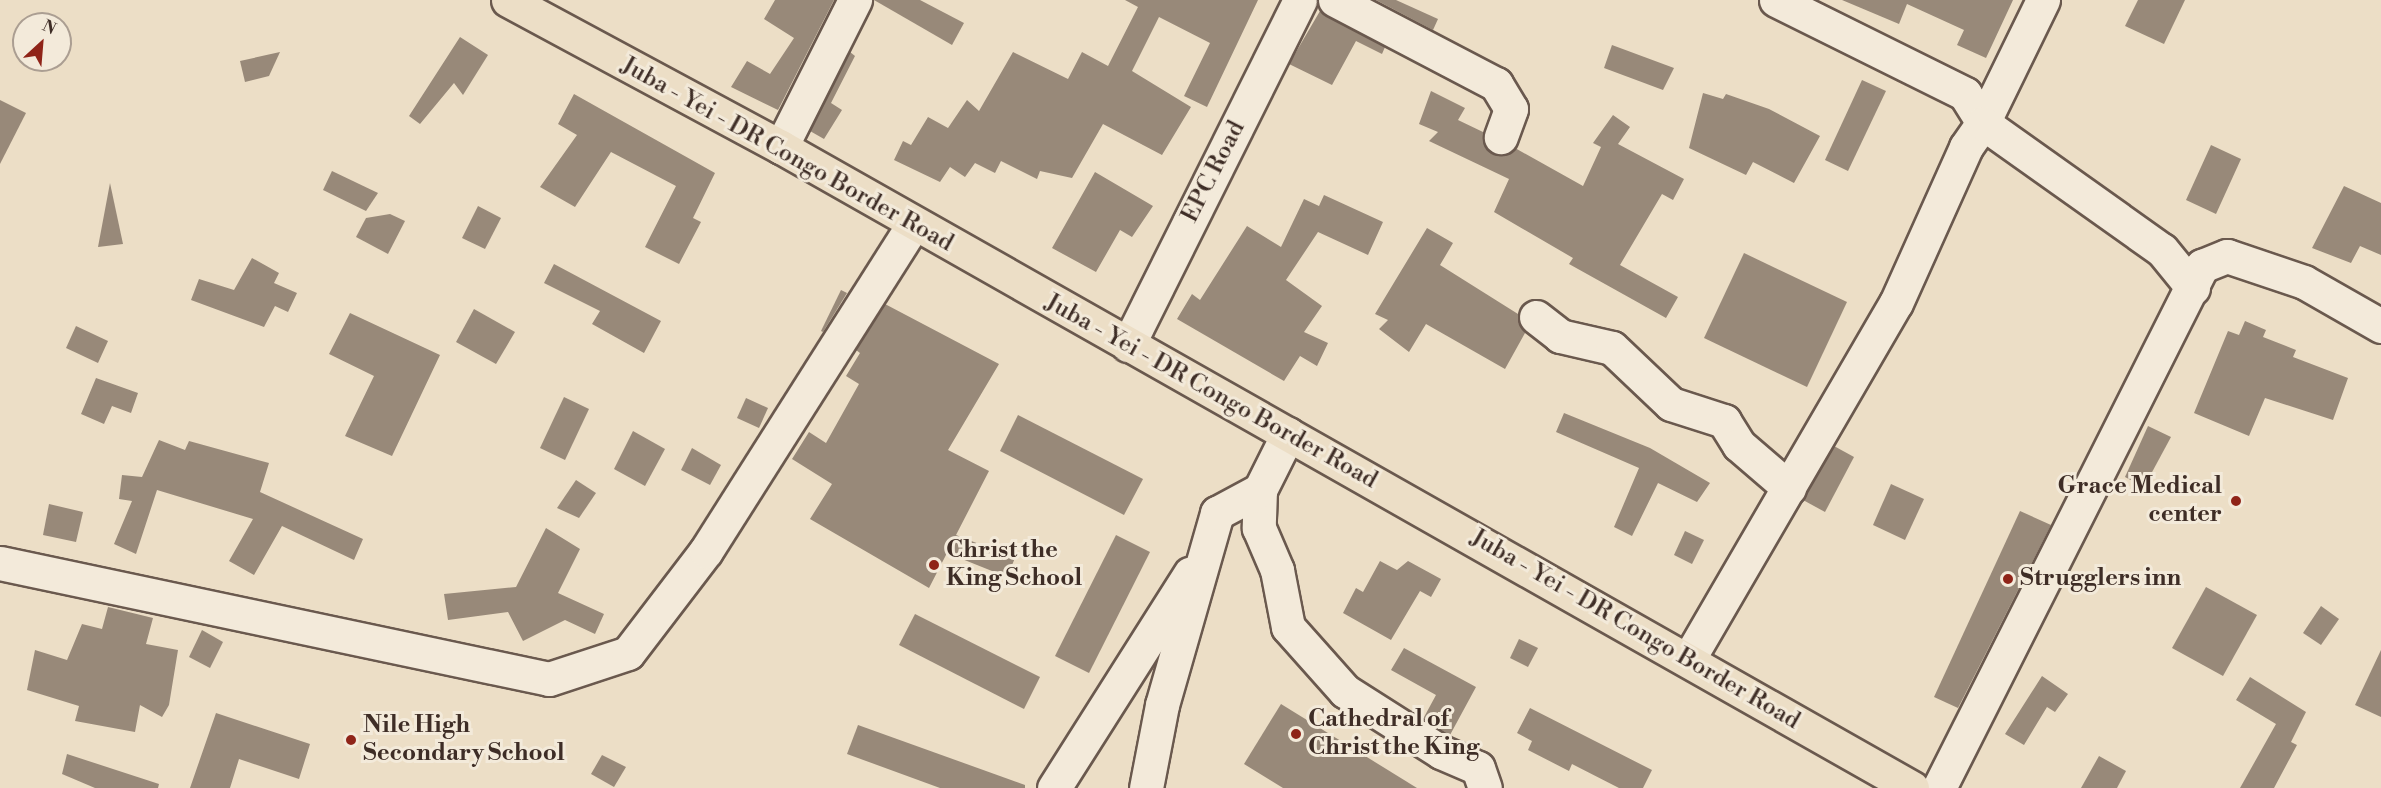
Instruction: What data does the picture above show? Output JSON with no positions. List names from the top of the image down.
{
  "streets": {
    "main road": ["Juba - Yei - DR Congo Border Road"],
    "street": ["EPC Road"]
  },
  "crossings": [
    ["Juba - Yei - DR Congo Border Road", "EPC Road"]
  ],
  "places": [
    "Grace Medical center",
    "Christ the King School",
    "Strugglers inn",
    "Cathedral of Christ the King",
    "Nile High Secondary School"
  ],
  "north": "top right"
}
